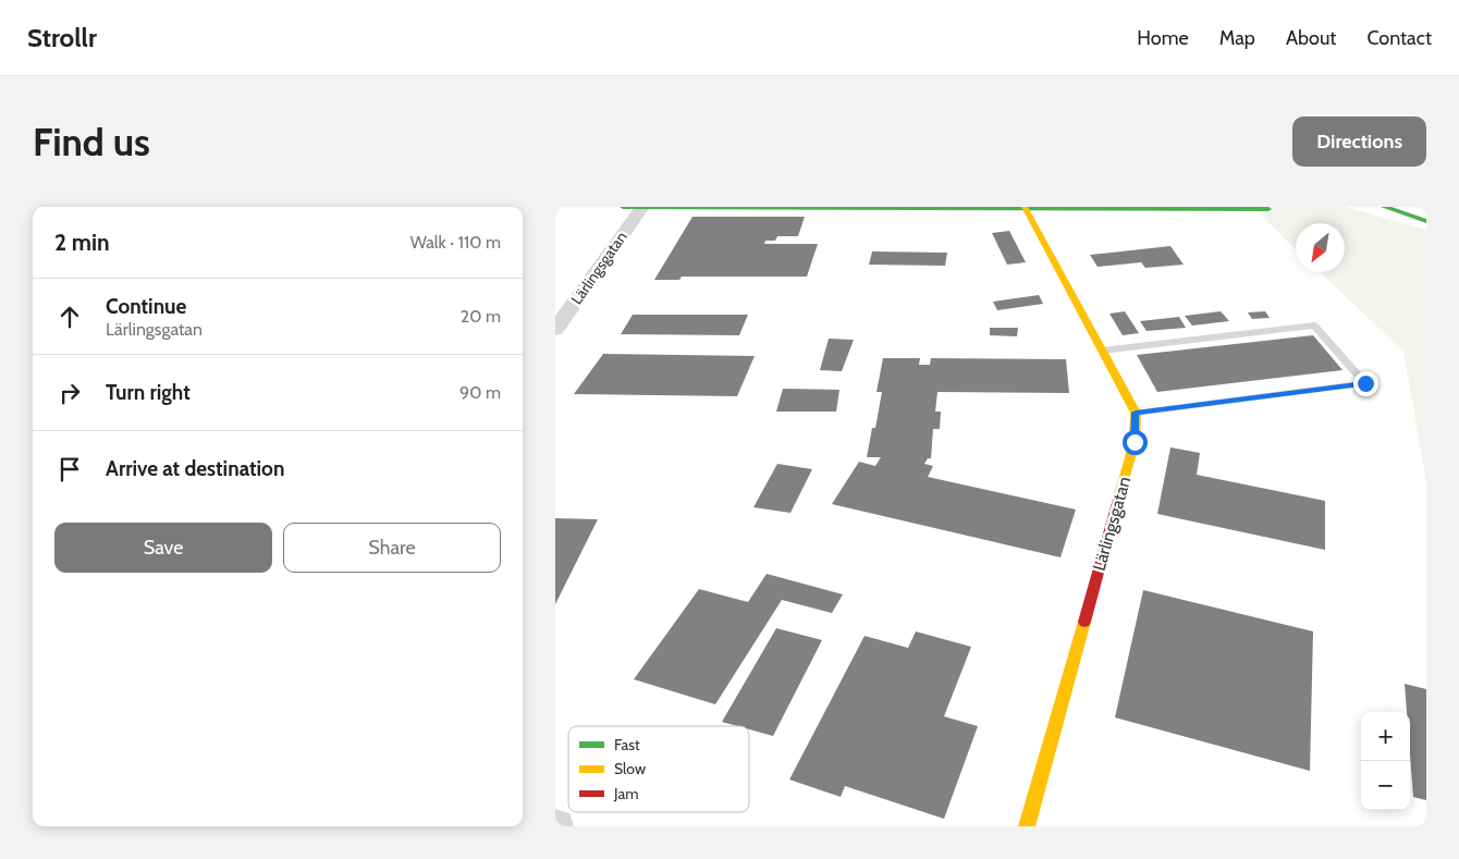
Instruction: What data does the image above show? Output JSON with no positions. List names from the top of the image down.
{
  "streets": {
    "main road": ["Lärlingsgatan"]
  },
  "legend": ["Fast", "Slow", "Jam"],
  "north": "bottom left",
  "page": {
    "header": "Strollr",
    "nav": [
      "Home",
      "Map",
      "About",
      "Contact"
    ],
    "buttons": [
      "Directions",
      ["Save", "Share"]
    ],
    "title": "Find us",
    "heading": ["2 min", "Walk · 110 m"],
    "list": [
      ["Continue", "Lärlingsgatan", "20 m"],
      ["Turn right", "90 m"],
      "Arrive at destination"
    ],
    "map_buttons": ["+", "−"]
  }
}
